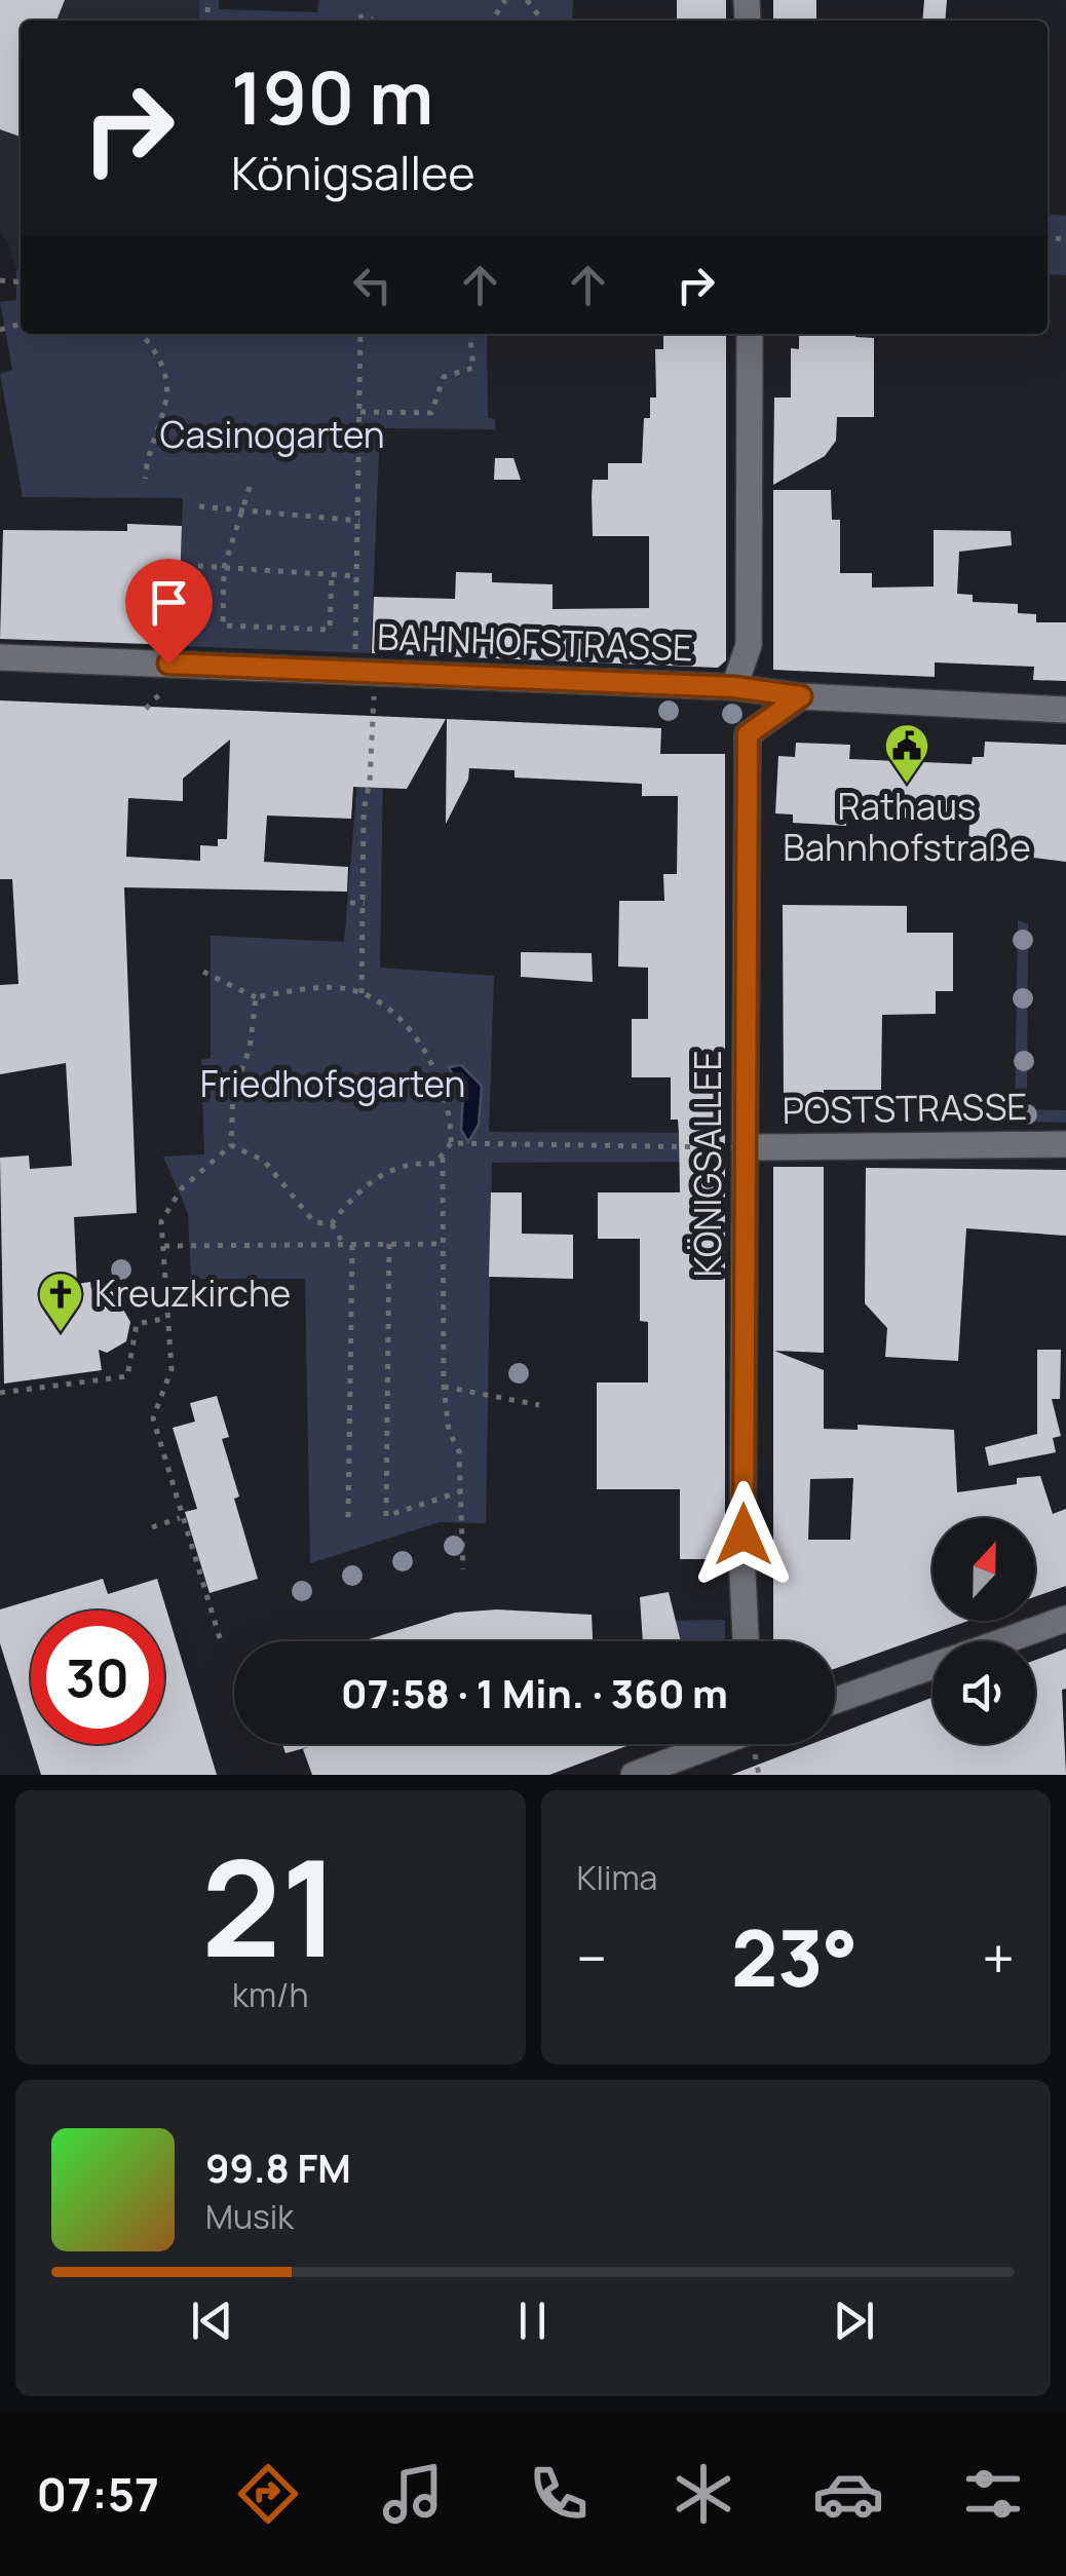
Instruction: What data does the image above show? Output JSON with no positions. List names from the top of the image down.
{
  "streets": {
    "street": ["BAHNHOFSTRASSE", "POSTSTRASSE", "KÖNIGSALLEE"]
  },
  "crossings": [
    ["BAHNHOFSTRASSE", "KÖNIGSALLEE"],
    ["POSTSTRASSE", "KÖNIGSALLEE"]
  ],
  "parks": ["Casinogarten", "Friedhofsgarten"],
  "places": {
    "public building": ["Rathaus Bahnhofstraße"],
    "church": ["Kreuzkirche"]
  },
  "north": "top",
  "page": {
    "turn": ["190 m", "Königsallee"],
    "limit": "30",
    "trip": "07:58 · 1 Min. · 360 m",
    "tile": [
      ["21", "km/h"],
      "Klima"
    ],
    "heat": ["−", "23°", "+"],
    "song": ["99.8 FM", "Musik"],
    "tabs": "07:57"
  }
}
